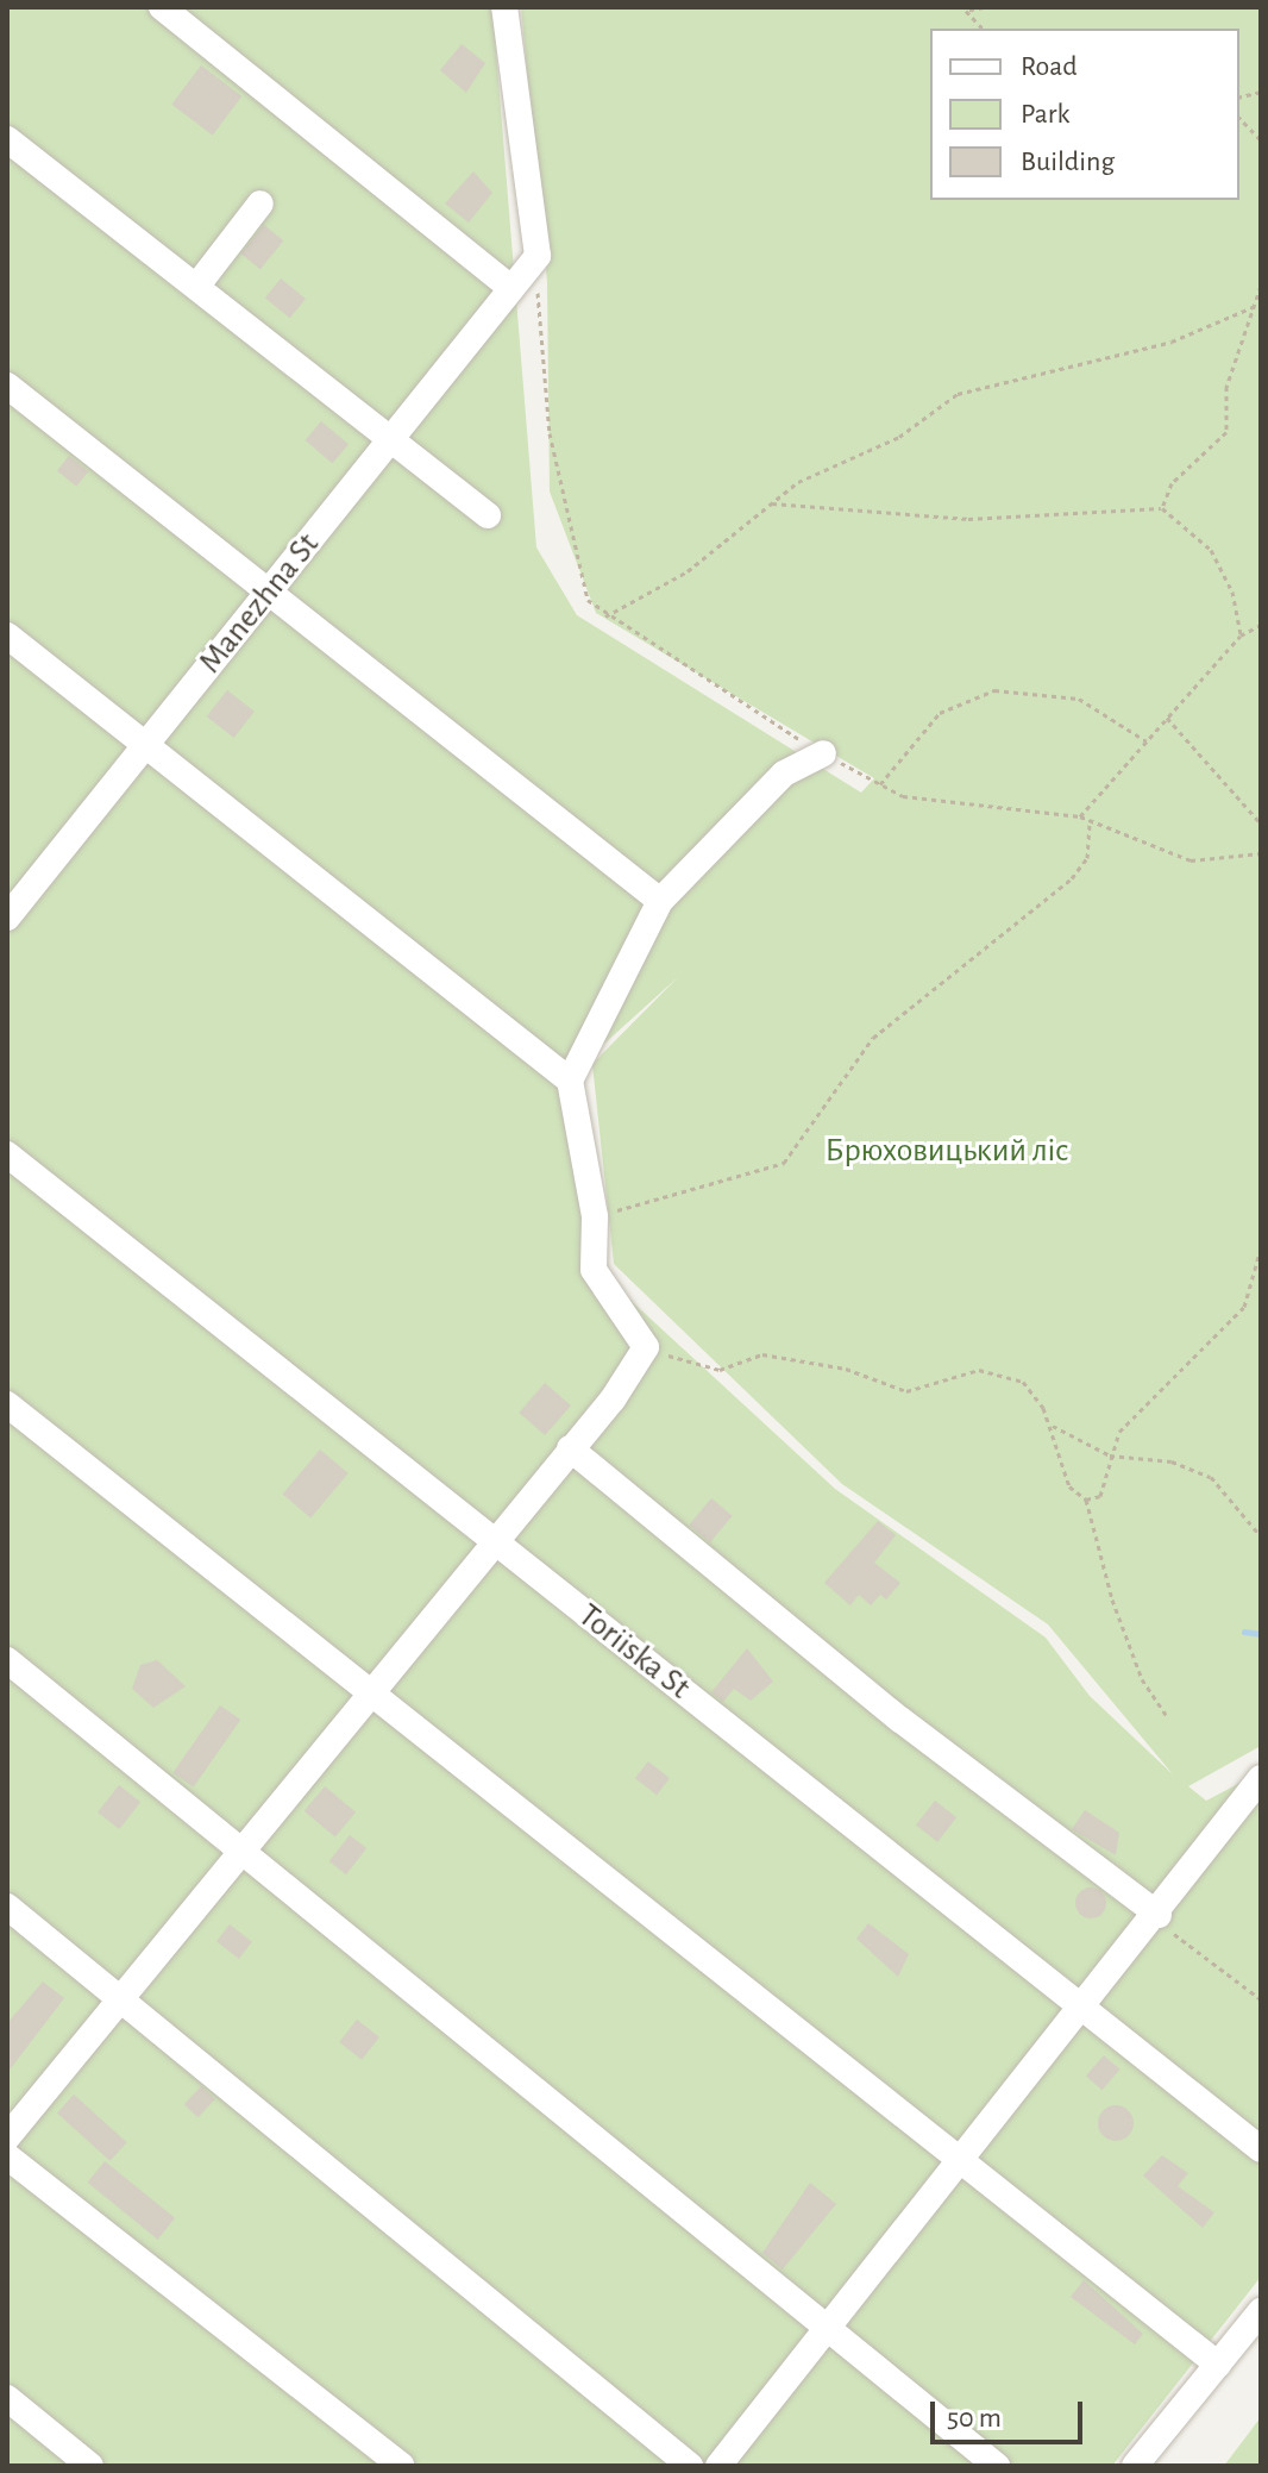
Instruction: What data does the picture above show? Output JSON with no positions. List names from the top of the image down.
{
  "streets": {
    "street": ["Manezhna St", "Toriiska St"]
  },
  "parks": ["Брюховицький ліс"],
  "legend": ["Road", "Park", "Building"],
  "scale_bar": "50 m"
}
